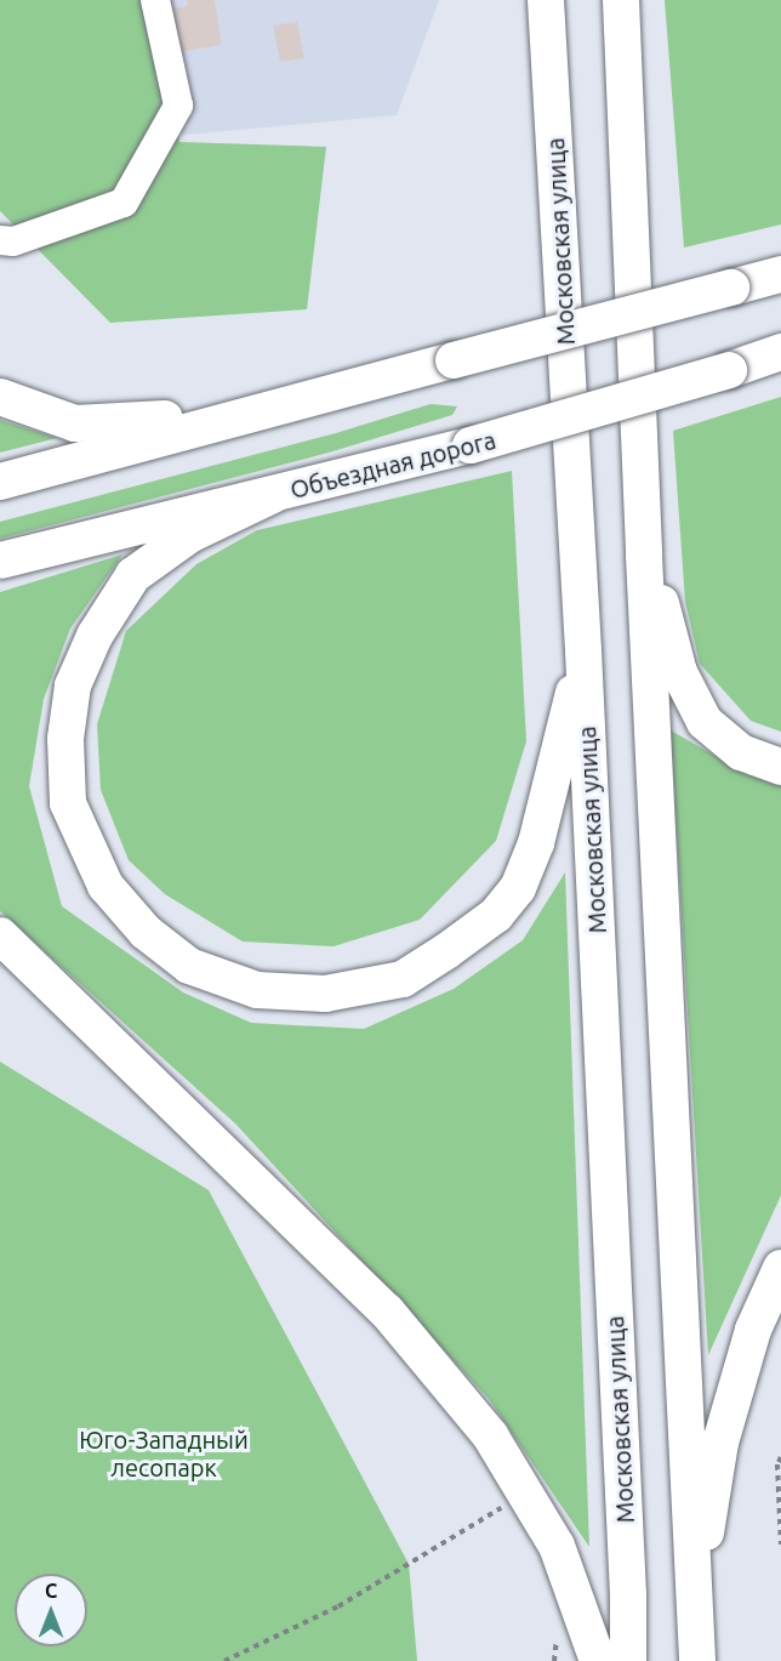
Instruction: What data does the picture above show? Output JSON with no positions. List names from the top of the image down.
{
  "streets": {
    "main road": ["Московская улица", "Объездная дорога"]
  },
  "parks": ["Юго-Западный лесопарк"],
  "north": "top"
}
